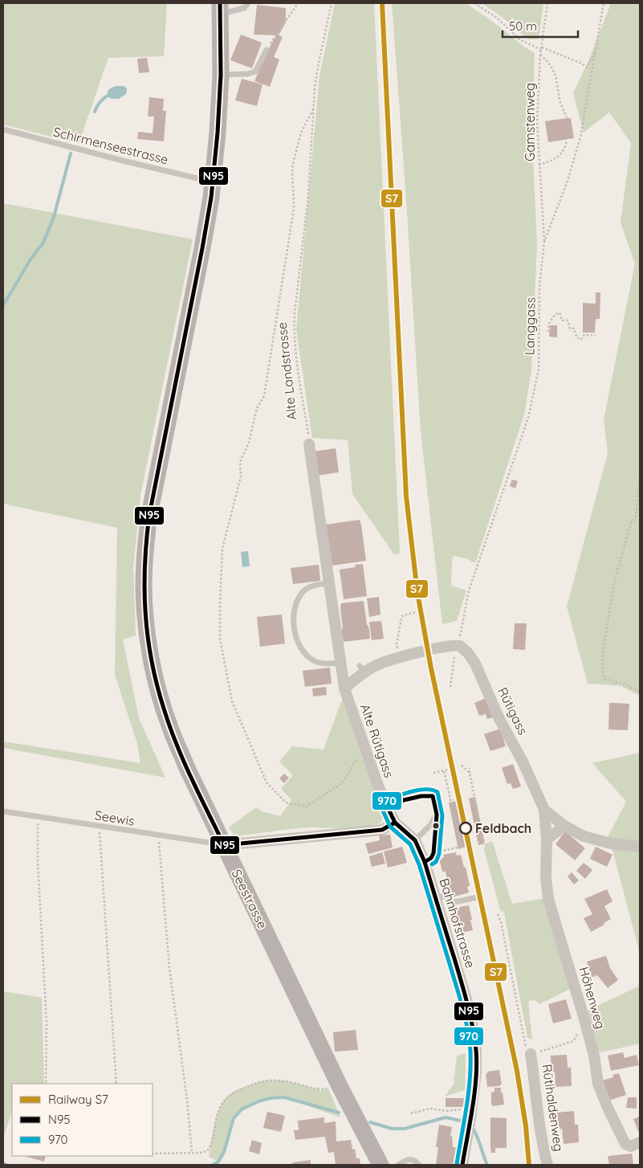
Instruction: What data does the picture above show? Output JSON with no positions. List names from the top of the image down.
{
  "streets": {
    "main road": ["Seestrasse"],
    "street": [
      "Rütigass",
      "Alte Rütigass",
      "Bahnhofstrasse",
      "Höhenweg",
      "Rütihaldenweg"
    ],
    "lane": ["Schirmenseestrasse", "Seewis"],
    "path": ["Gamstenweg", "Langgass", "Alte Landstrasse"]
  },
  "crossings": [
    ["Gamstenweg", "Langgass"],
    ["Schirmenseestrasse", "Seestrasse"],
    ["Langgass", "Rütigass"],
    ["Rütigass", "Höhenweg"],
    ["Alte Rütigass", "Bahnhofstrasse"],
    ["Seewis", "Seestrasse"]
  ],
  "places": ["Feldbach"],
  "lines": ["rail line S7", "transit line N95", "transit line 970"],
  "legend": ["Railway S7", "N95", "970"],
  "scale_bar": "50 m"
}
